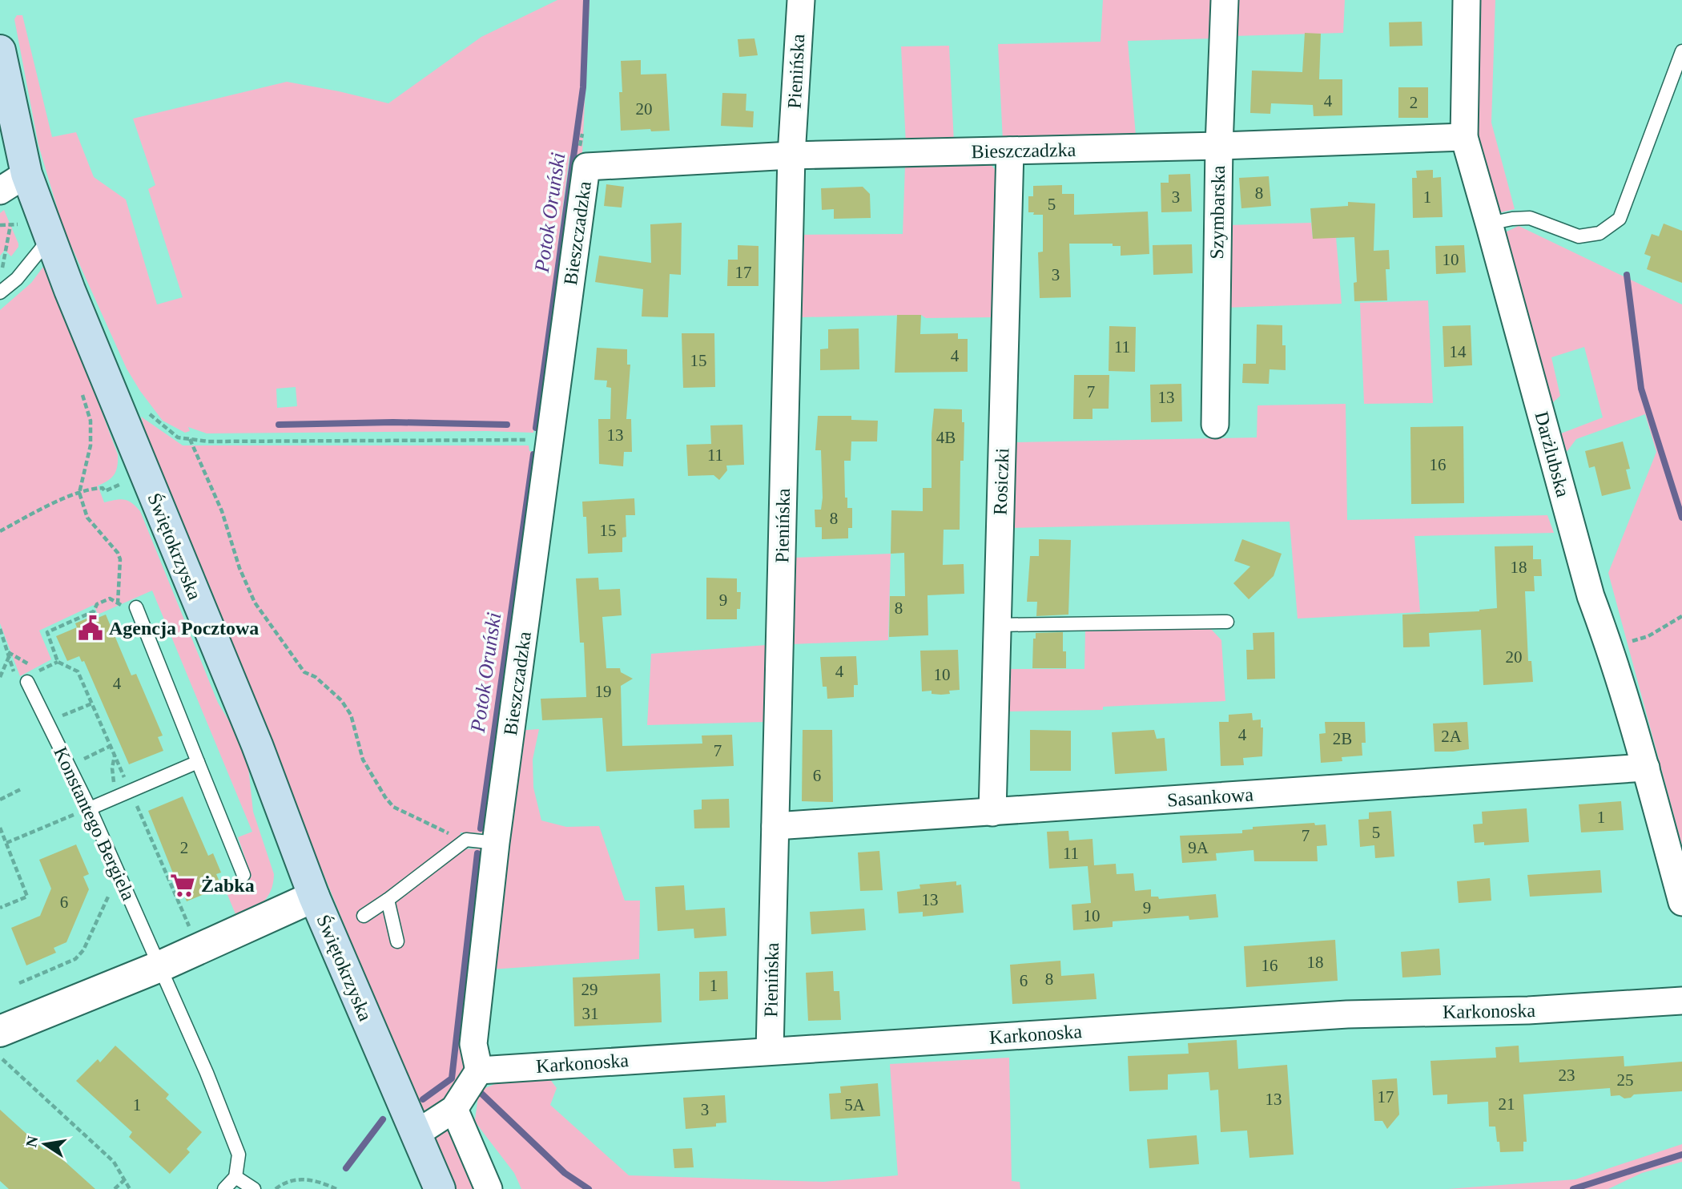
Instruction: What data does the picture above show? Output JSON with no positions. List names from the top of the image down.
{
  "streets": {
    "main road": ["Świętokrzyska"],
    "street": [
      "Pienińska",
      "Bieszczadzka",
      "Szymbarska",
      "Darżlubska",
      "Rosiczki",
      "Sasankowa",
      "Karkonoska"
    ],
    "lane": ["Konstantego Bergiela"]
  },
  "crossings": [
    ["Pienińska", "Bieszczadzka"],
    ["Pienińska", "Sasankowa"],
    ["Pienińska", "Karkonoska"],
    ["Bieszczadzka", "Szymbarska"],
    ["Bieszczadzka", "Darżlubska"],
    ["Bieszczadzka", "Rosiczki"],
    ["Bieszczadzka", "Karkonoska"],
    ["Darżlubska", "Sasankowa"],
    ["Rosiczki", "Sasankowa"]
  ],
  "water": ["Potok Oruński"],
  "places": {
    "public building": ["Agencja Pocztowa"],
    "supermarket": ["Żabka"]
  },
  "house_numbers": [
    "4",
    "2",
    "20",
    "8",
    "3",
    "1",
    "5",
    "10",
    "17",
    "3",
    "11",
    "14",
    "4",
    "15",
    "7",
    "13",
    "13",
    "4B",
    "11",
    "16",
    "8",
    "15",
    "18",
    "9",
    "8",
    "20",
    "4",
    "10",
    "4",
    "19",
    "4",
    "2A",
    "2B",
    "7",
    "6",
    "1",
    "5",
    "7",
    "2",
    "9A",
    "11",
    "13",
    "6",
    "9",
    "10",
    "18",
    "16",
    "8",
    "6",
    "1",
    "29",
    "31",
    "23",
    "25",
    "17",
    "13",
    "21",
    "1",
    "5A",
    "3"
  ],
  "north": "left"
}
